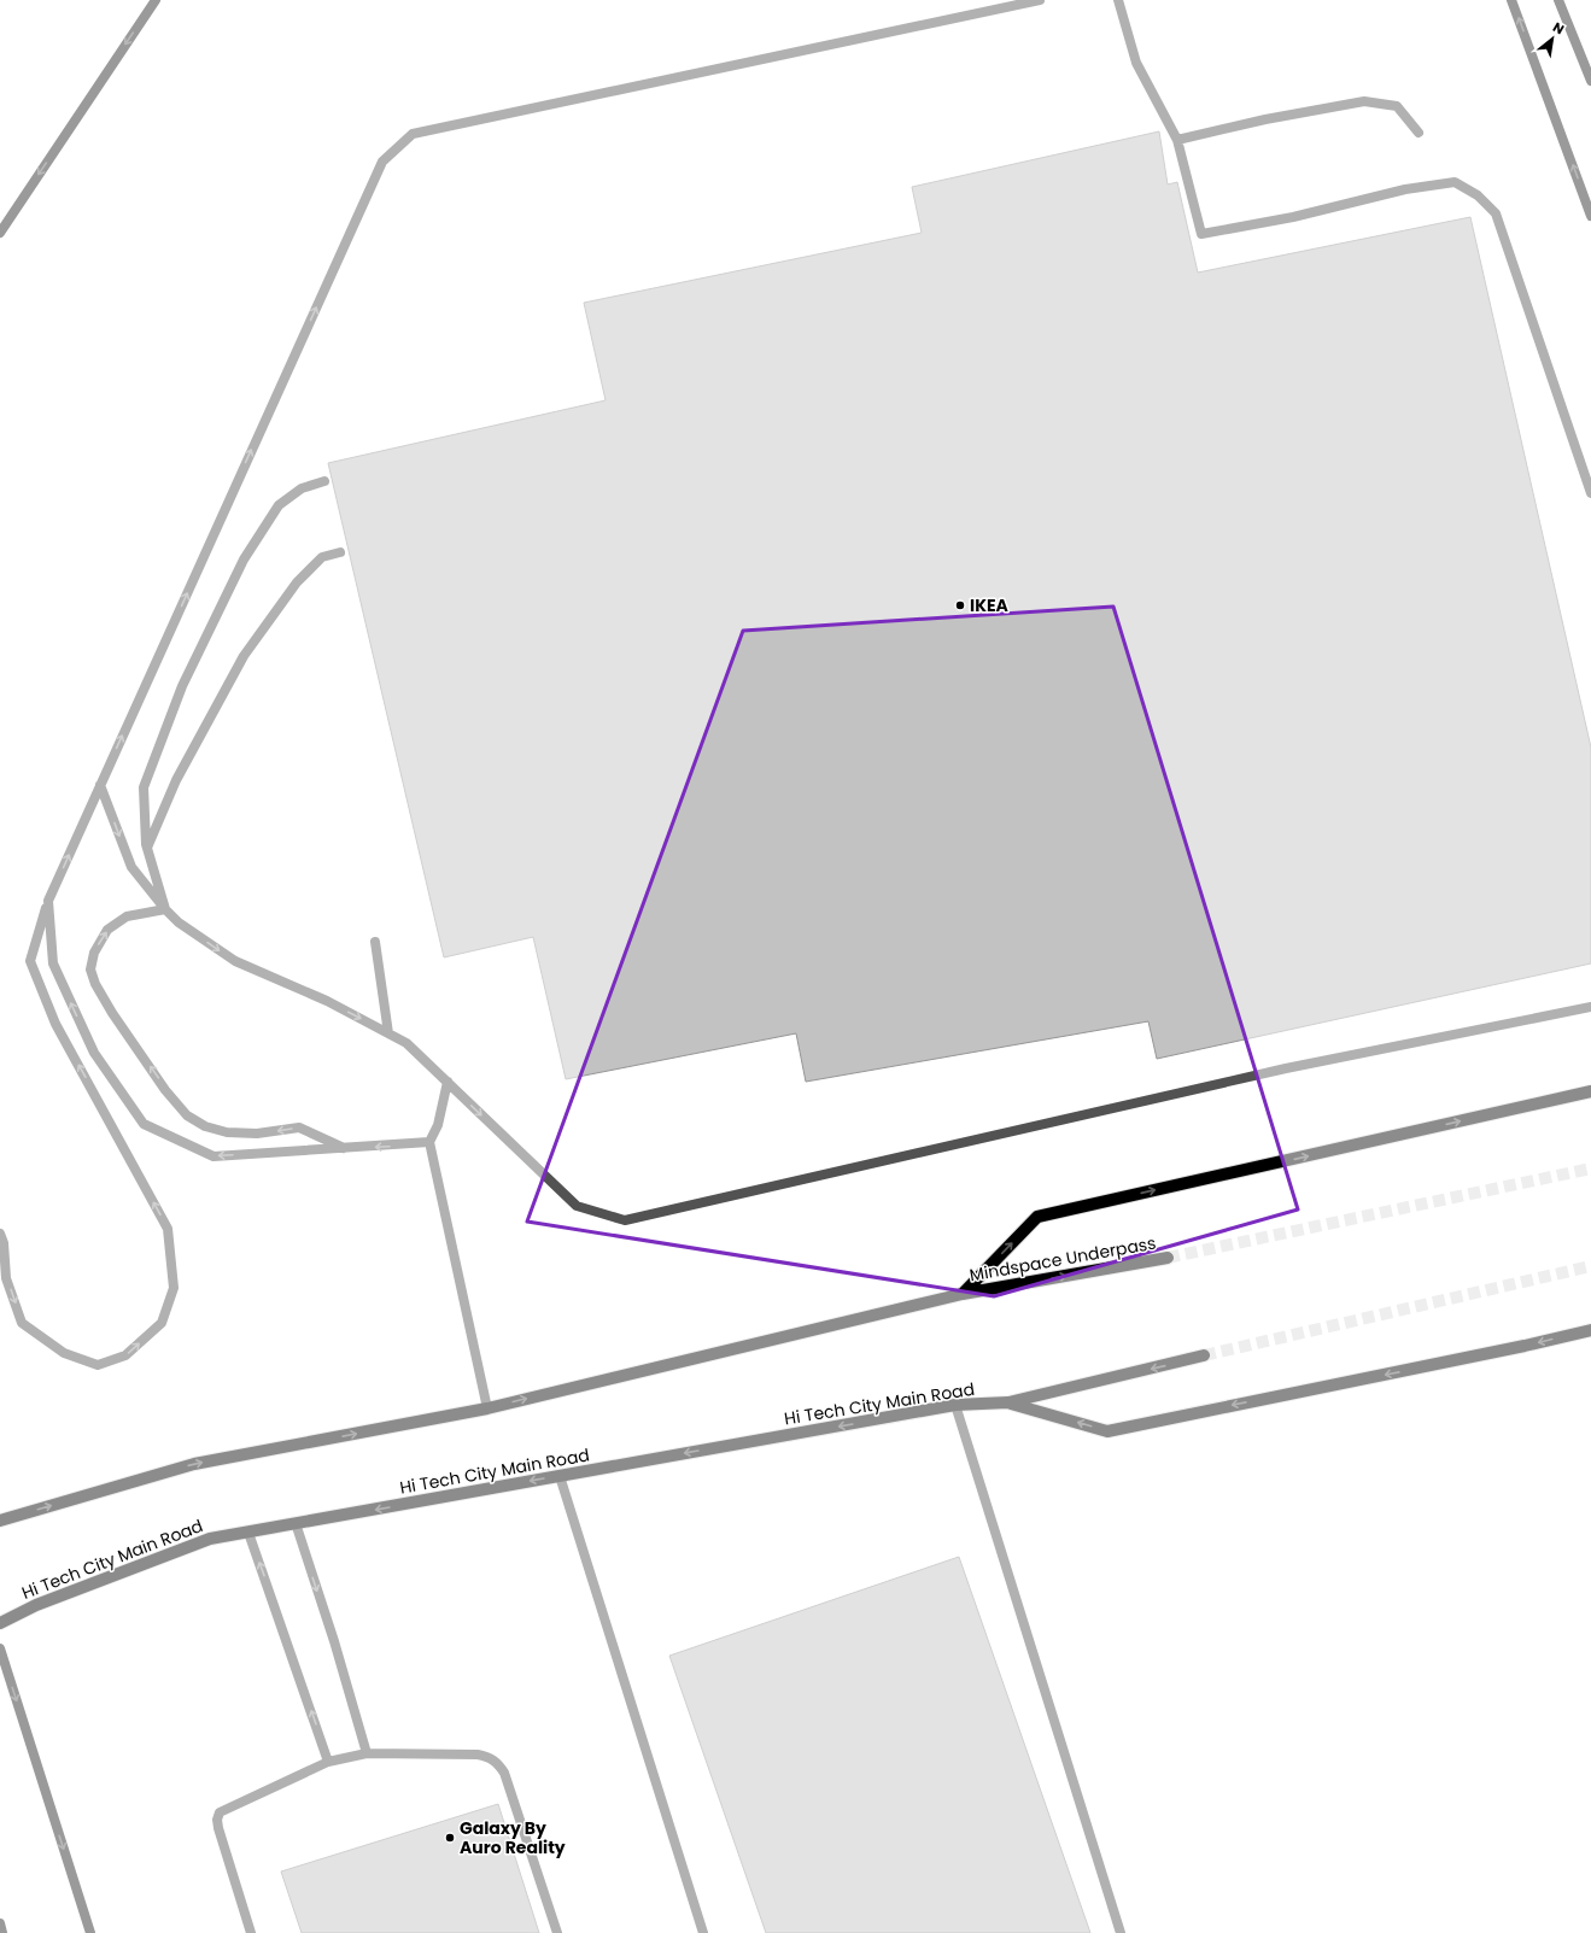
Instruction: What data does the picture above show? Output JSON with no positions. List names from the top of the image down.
{
  "streets": {
    "main road": ["Mindspace Underpass", "Hi Tech City Main Road"]
  },
  "places": ["IKEA", "Galaxy By Auro Reality"],
  "north": "top right"
}
